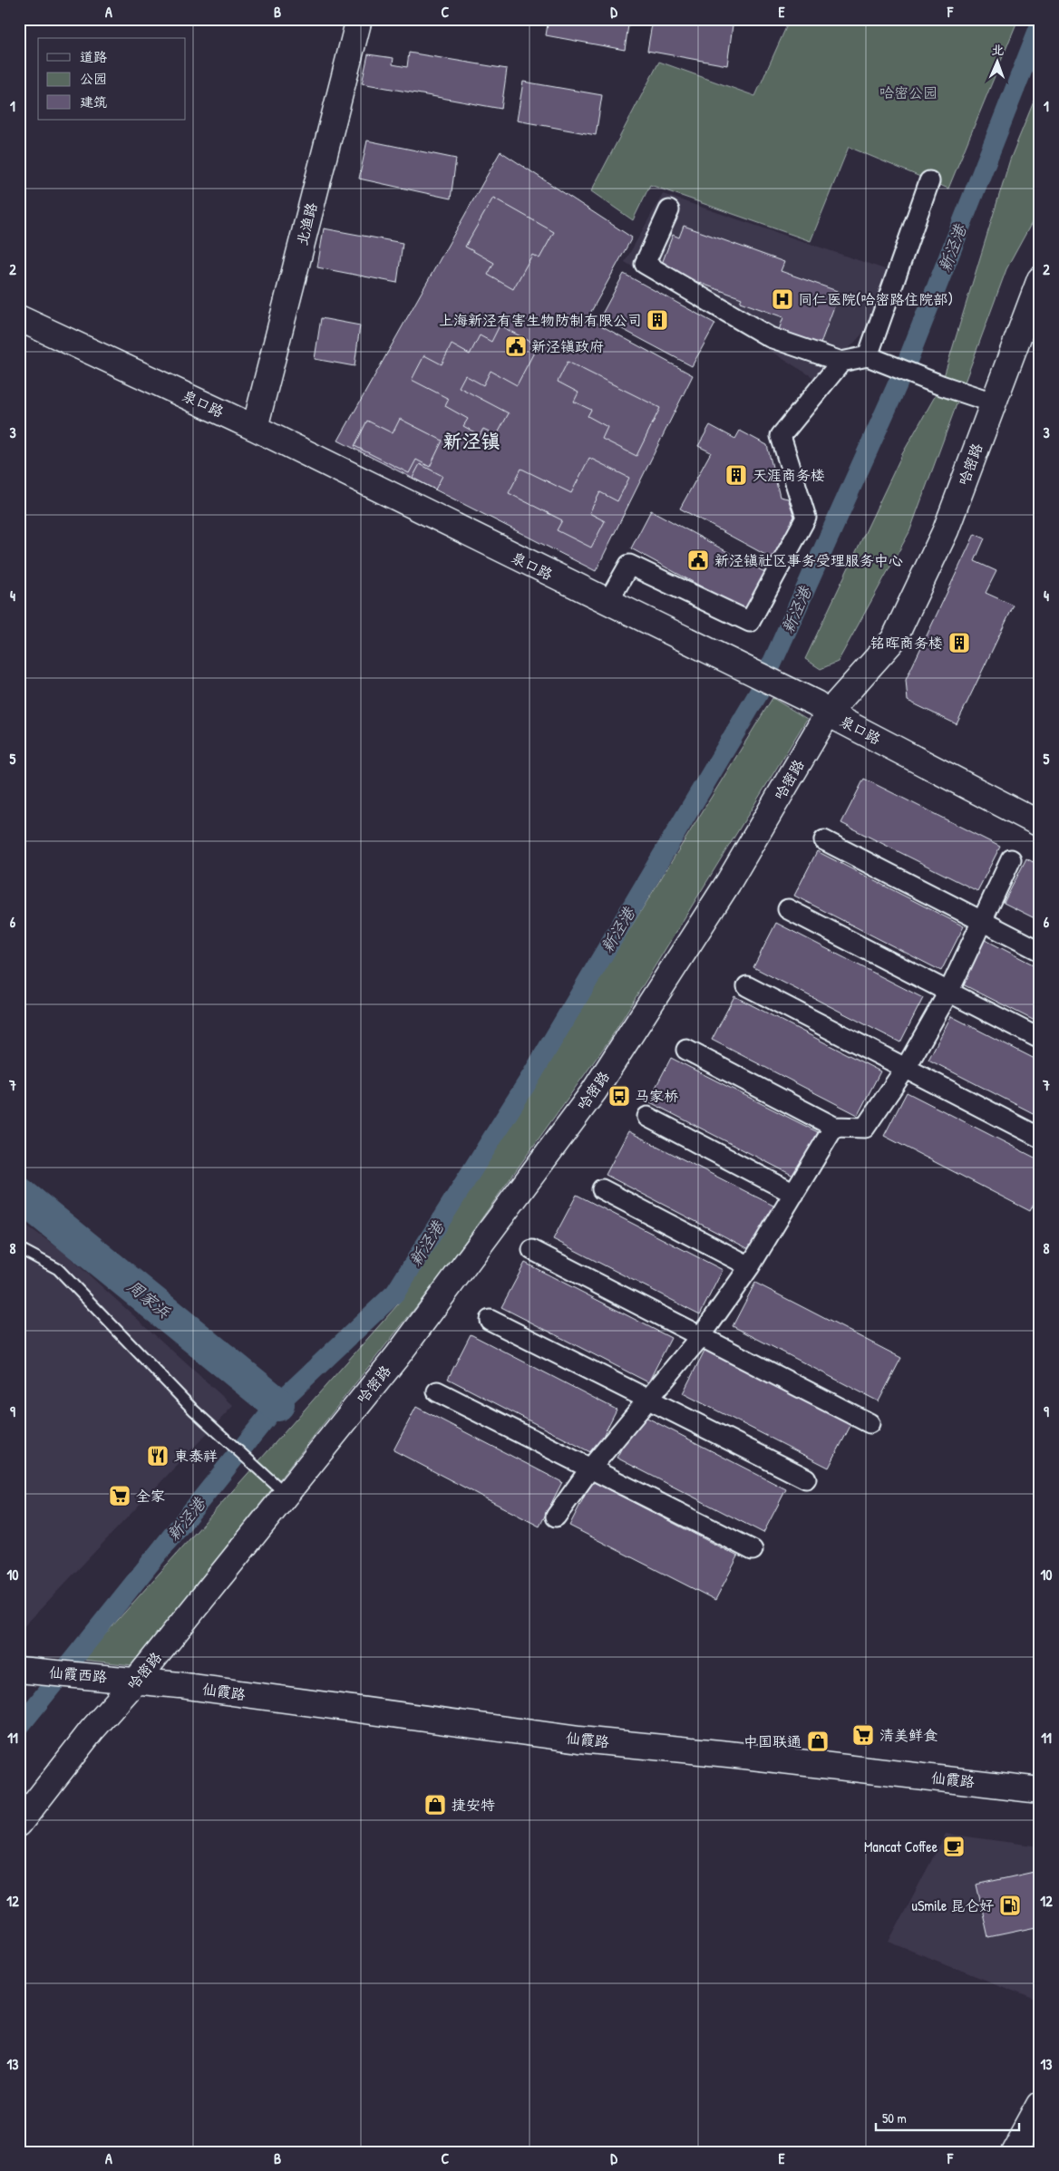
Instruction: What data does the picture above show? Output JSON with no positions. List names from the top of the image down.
{
  "streets": {
    "street": [
      "北渔路",
      "泉口路",
      "哈密路",
      "仙霞西路",
      "仙霞路"
    ]
  },
  "crossings": [
    ["北渔路", "泉口路"],
    ["泉口路", "哈密路"],
    ["哈密路", "仙霞西路"],
    ["哈密路", "仙霞路"],
    ["仙霞西路", "仙霞路"]
  ],
  "districts": ["新泾镇"],
  "water": ["新泾港", "周家浜"],
  "parks": ["哈密公园"],
  "places": {
    "hospital": ["同仁医院(哈密路住院部)"],
    "building": ["上海新泾有害生物防制有限公司", "天涯商务楼", "铭晖商务楼"],
    "public building": ["新泾镇政府", "新泾镇社区事务受理服务中心"],
    "bus stop": ["马家桥"],
    "restaurant": ["東泰祥"],
    "supermarket": ["全家", "清美鲜食"],
    "shop": ["中国联通", "捷安特"],
    "cafe": ["Mancat Coffee"],
    "fuel station": ["uSmile 昆仑好"]
  },
  "legend": ["道路", "公园", "建筑"],
  "scale_bar": "50 m",
  "north": "top",
  "grid": {
    "columns": [
      "A",
      "B",
      "C",
      "D",
      "E",
      "F"
    ],
    "rows": [
      "1",
      "2",
      "3",
      "4",
      "5",
      "6",
      "7",
      "8",
      "9",
      "10",
      "11",
      "12",
      "13"
    ]
  }
}
